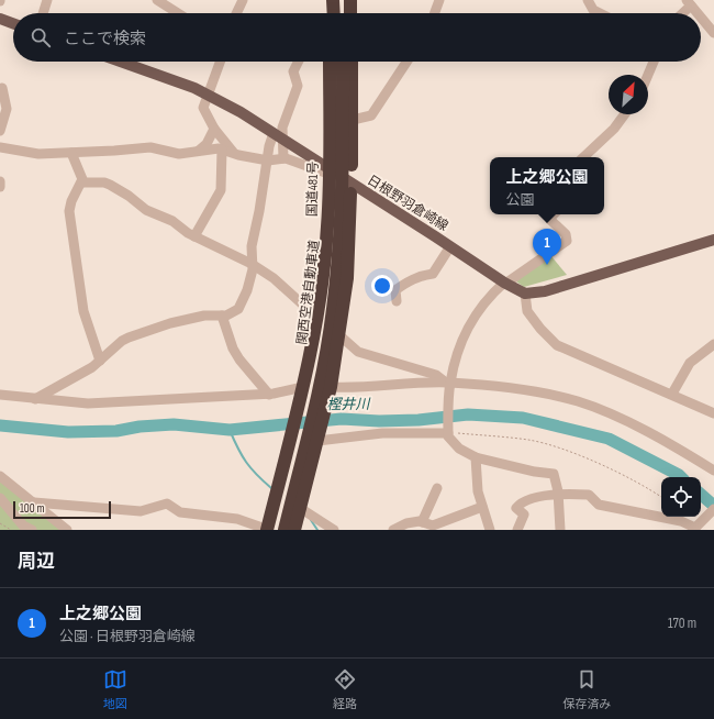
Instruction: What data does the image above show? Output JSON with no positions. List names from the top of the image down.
{
  "streets": {
    "highway": ["国道481号", "関西空港自動車道"],
    "main road": ["日根野羽倉崎線"]
  },
  "crossings": [
    ["国道481号", "日根野羽倉崎線"]
  ],
  "water": ["樫井川"],
  "scale_bar": "100 m",
  "north": "top right",
  "page": {
    "search": "ここで検索",
    "popup": ["上之郷公園", "公園"],
    "pins": "1",
    "scale": "100 m",
    "heading": "周辺",
    "list": [
      {
        "mark": "1",
        "name": "上之郷公園",
        "note": "公園 · 日根野羽倉崎線",
        "value": "170 m"
      }
    ],
    "nav": ["地図", "経路", "保存済み"]
  }
}
